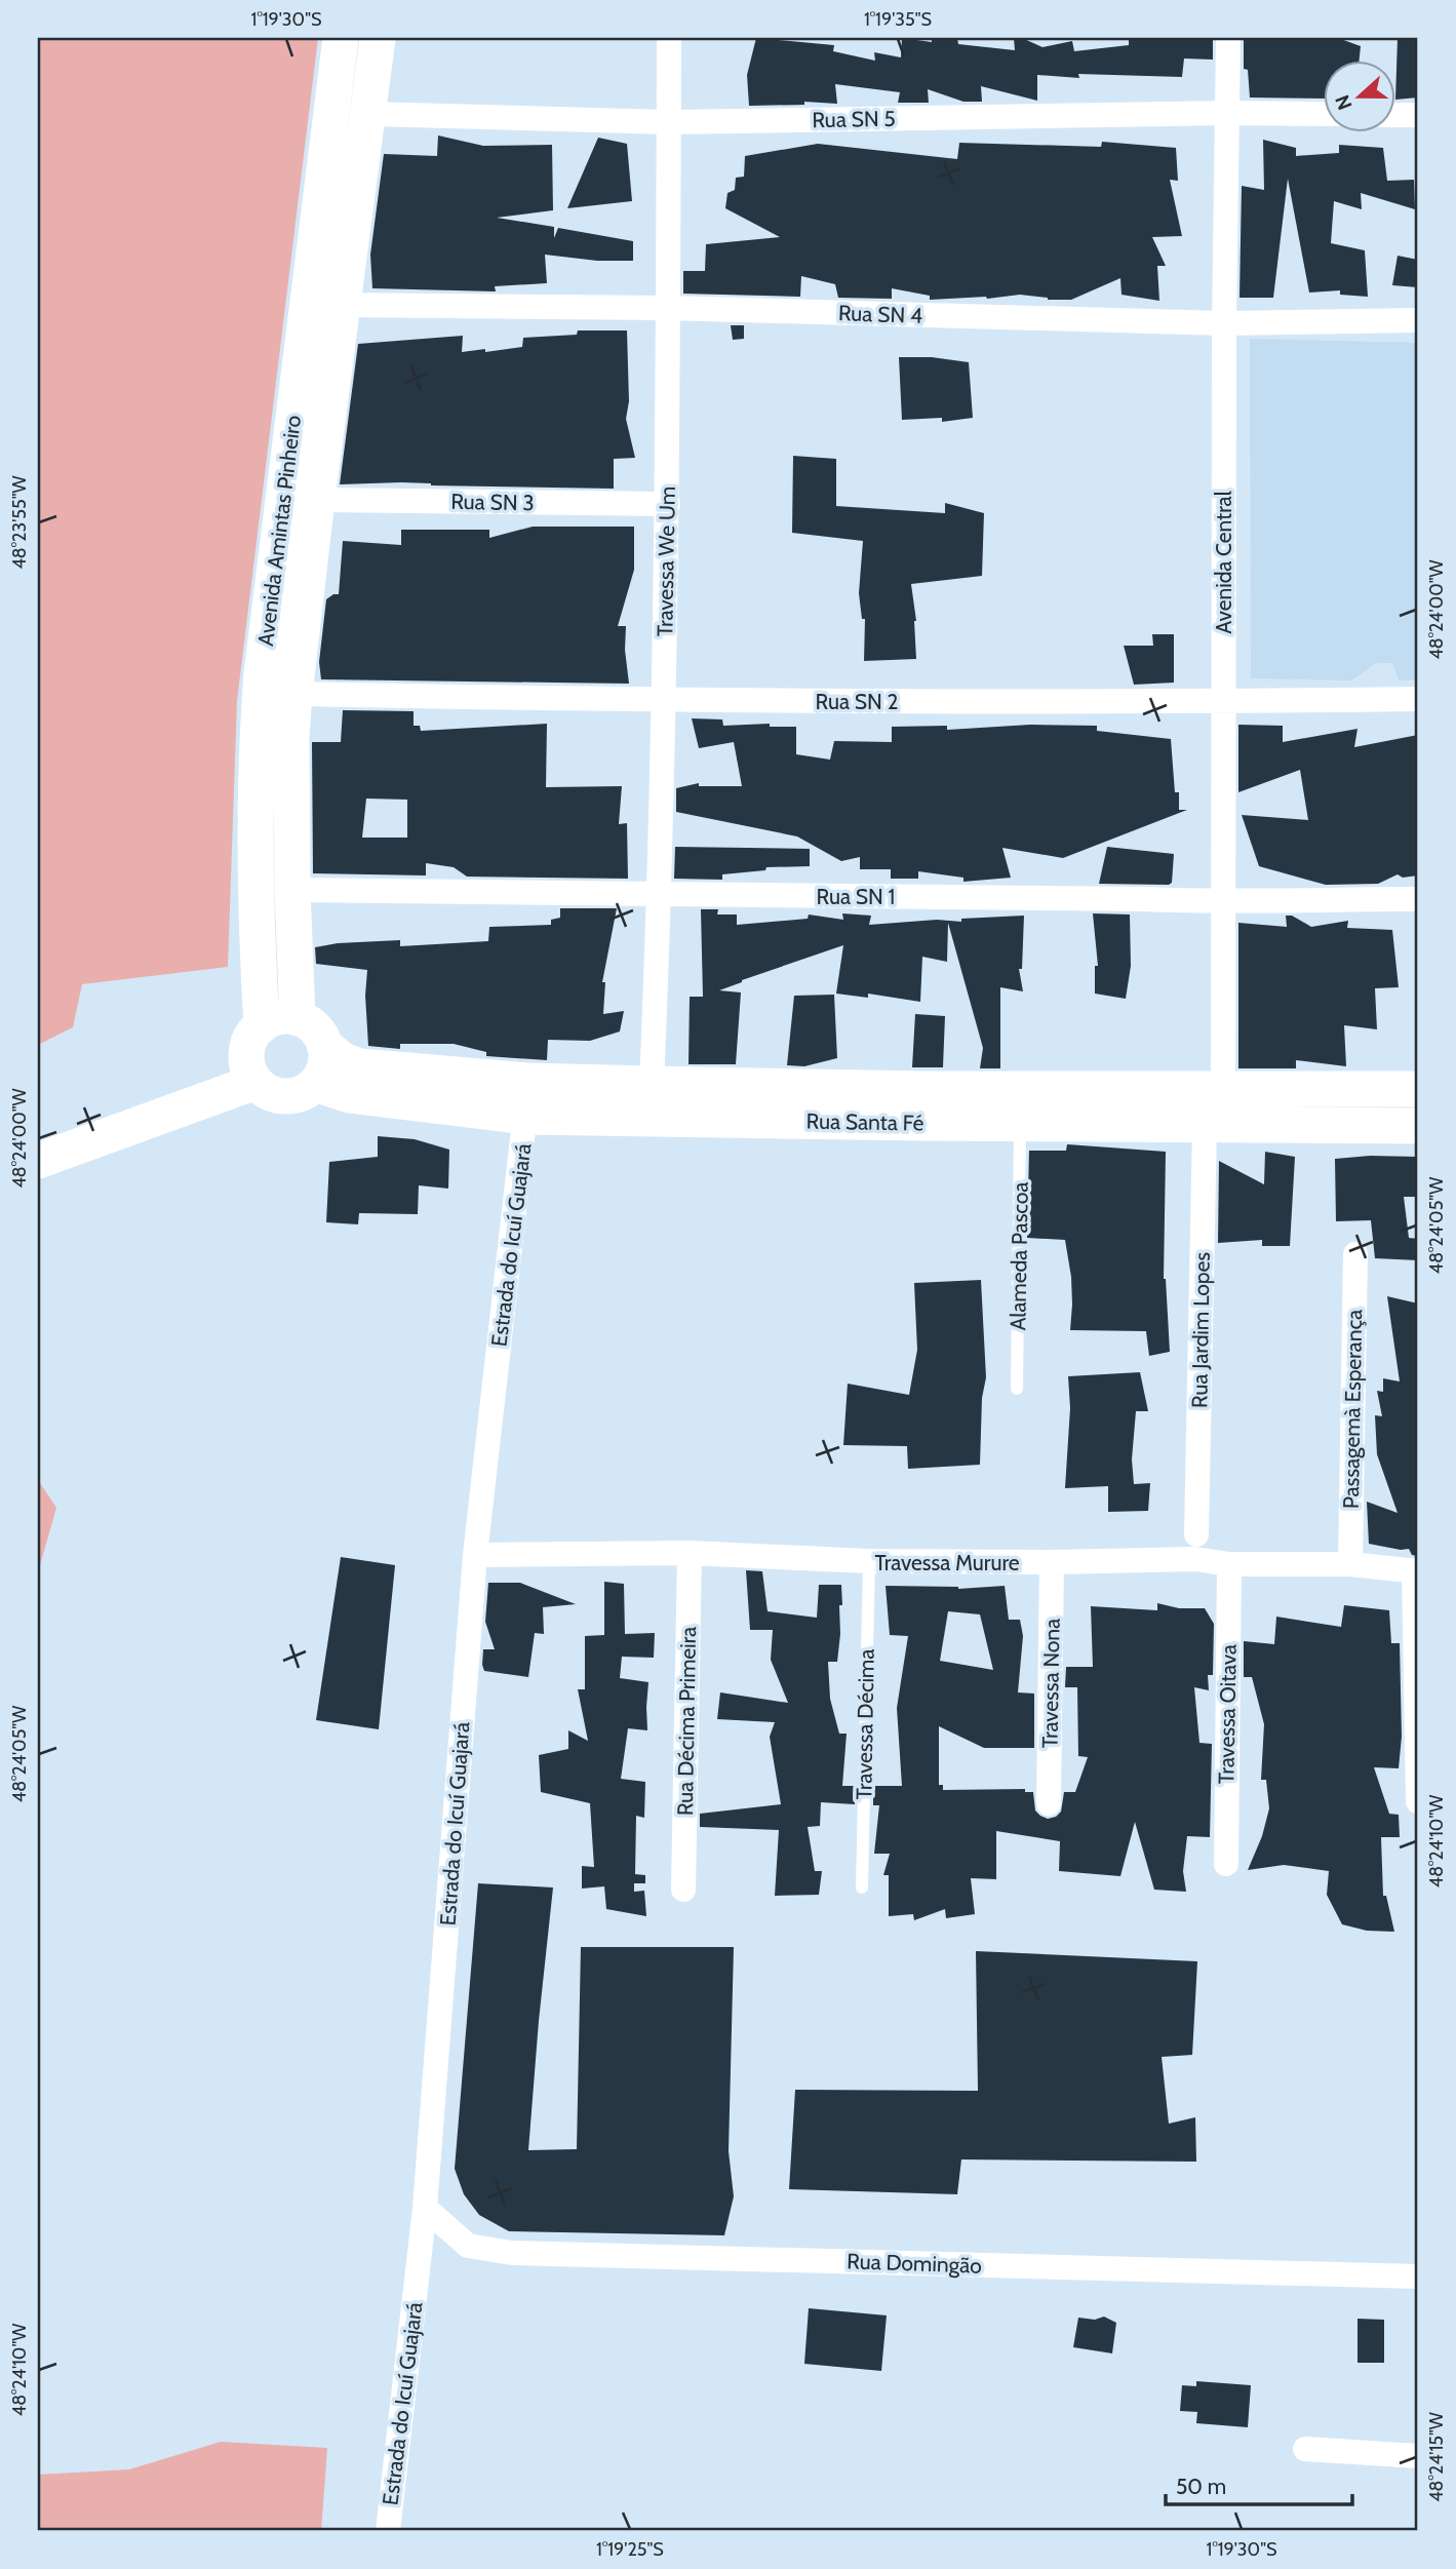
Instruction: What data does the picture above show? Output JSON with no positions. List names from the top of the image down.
{
  "streets": {
    "street": [
      "Rua SN 5",
      "Rua SN 4",
      "Rua SN 3",
      "Avenida Amintas Pinheiro",
      "Travessa We Um",
      "Avenida Central",
      "Rua SN 2",
      "Rua SN 1",
      "Rua Santa Fé",
      "Estrada do Icuí Guajará",
      "Rua Jardim Lopes",
      "Passagemà Esperança",
      "Travessa Murure",
      "Travessa Nona",
      "Travessa Oitava",
      "Rua Décima Primeira",
      "Rua Domingão"
    ],
    "lane": ["Alameda Pascoa", "Travessa Décima"]
  },
  "crossings": [
    ["Rua SN 5", "Avenida Amintas Pinheiro"],
    ["Rua SN 5", "Travessa We Um"],
    ["Rua SN 5", "Avenida Central"],
    ["Rua SN 4", "Avenida Amintas Pinheiro"],
    ["Rua SN 4", "Travessa We Um"],
    ["Rua SN 4", "Avenida Central"],
    ["Rua SN 3", "Avenida Amintas Pinheiro"],
    ["Rua SN 3", "Travessa We Um"],
    ["Avenida Amintas Pinheiro", "Rua SN 2"],
    ["Avenida Amintas Pinheiro", "Rua SN 1"],
    ["Avenida Amintas Pinheiro", "Rua Santa Fé"],
    ["Travessa We Um", "Rua SN 2"],
    ["Travessa We Um", "Rua SN 1"],
    ["Travessa We Um", "Rua Santa Fé"],
    ["Avenida Central", "Rua SN 2"],
    ["Avenida Central", "Rua SN 1"],
    ["Avenida Central", "Rua Santa Fé"],
    ["Rua Santa Fé", "Estrada do Icuí Guajará"],
    ["Rua Santa Fé", "Alameda Pascoa"],
    ["Rua Santa Fé", "Rua Jardim Lopes"],
    ["Estrada do Icuí Guajará", "Travessa Murure"],
    ["Estrada do Icuí Guajará", "Rua Domingão"],
    ["Passagemà Esperança", "Travessa Murure"],
    ["Travessa Murure", "Travessa Nona"],
    ["Travessa Murure", "Travessa Oitava"],
    ["Travessa Murure", "Rua Décima Primeira"],
    ["Travessa Murure", "Travessa Décima"]
  ],
  "scale_bar": "50 m",
  "north": "left",
  "coordinates": [
    "1°19'30\"S",
    "1°19'35\"S",
    "48°23'55\"W",
    "48°24'00\"W",
    "48°24'05\"W",
    "48°24'10\"W",
    "48°24'15\"W",
    "1°19'25\"S"
  ]
}
